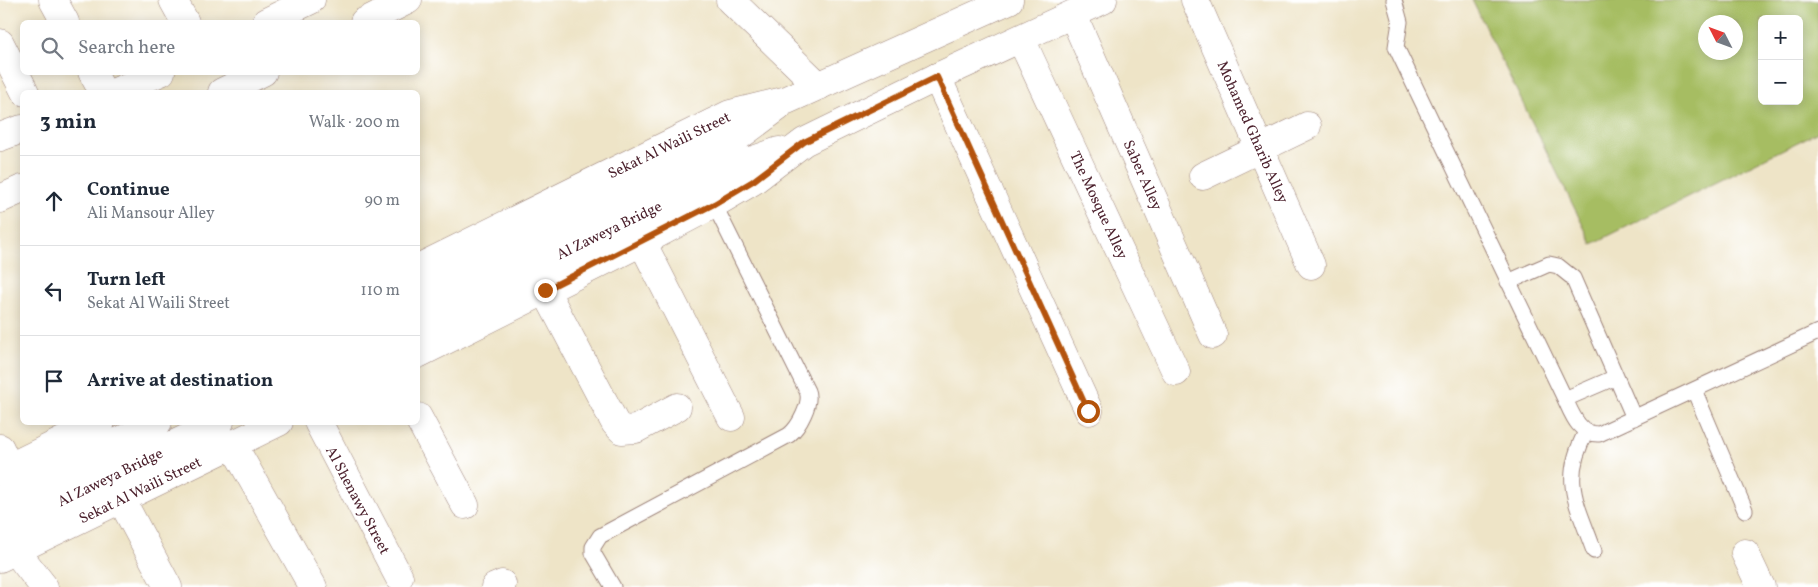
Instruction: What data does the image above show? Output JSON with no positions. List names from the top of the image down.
{
  "streets": {
    "main road": [
      "Mohamed Gharib Alley",
      "Sekat Al Waili Street",
      "Saber Alley",
      "The Mosque Alley",
      "Al Zaweya Bridge",
      "Al Shenawy Street"
    ]
  },
  "crossings": [
    ["Sekat Al Waili Street", "Al Zaweya Bridge"]
  ],
  "north": "top left",
  "page": {
    "map_buttons": ["+", "−"],
    "search": "Search here",
    "heading": ["3 min", "Walk · 200 m"],
    "list": [
      ["Continue", "Ali Mansour Alley", "90 m"],
      ["Turn left", "Sekat Al Waili Street", "110 m"],
      "Arrive at destination"
    ]
  }
}
